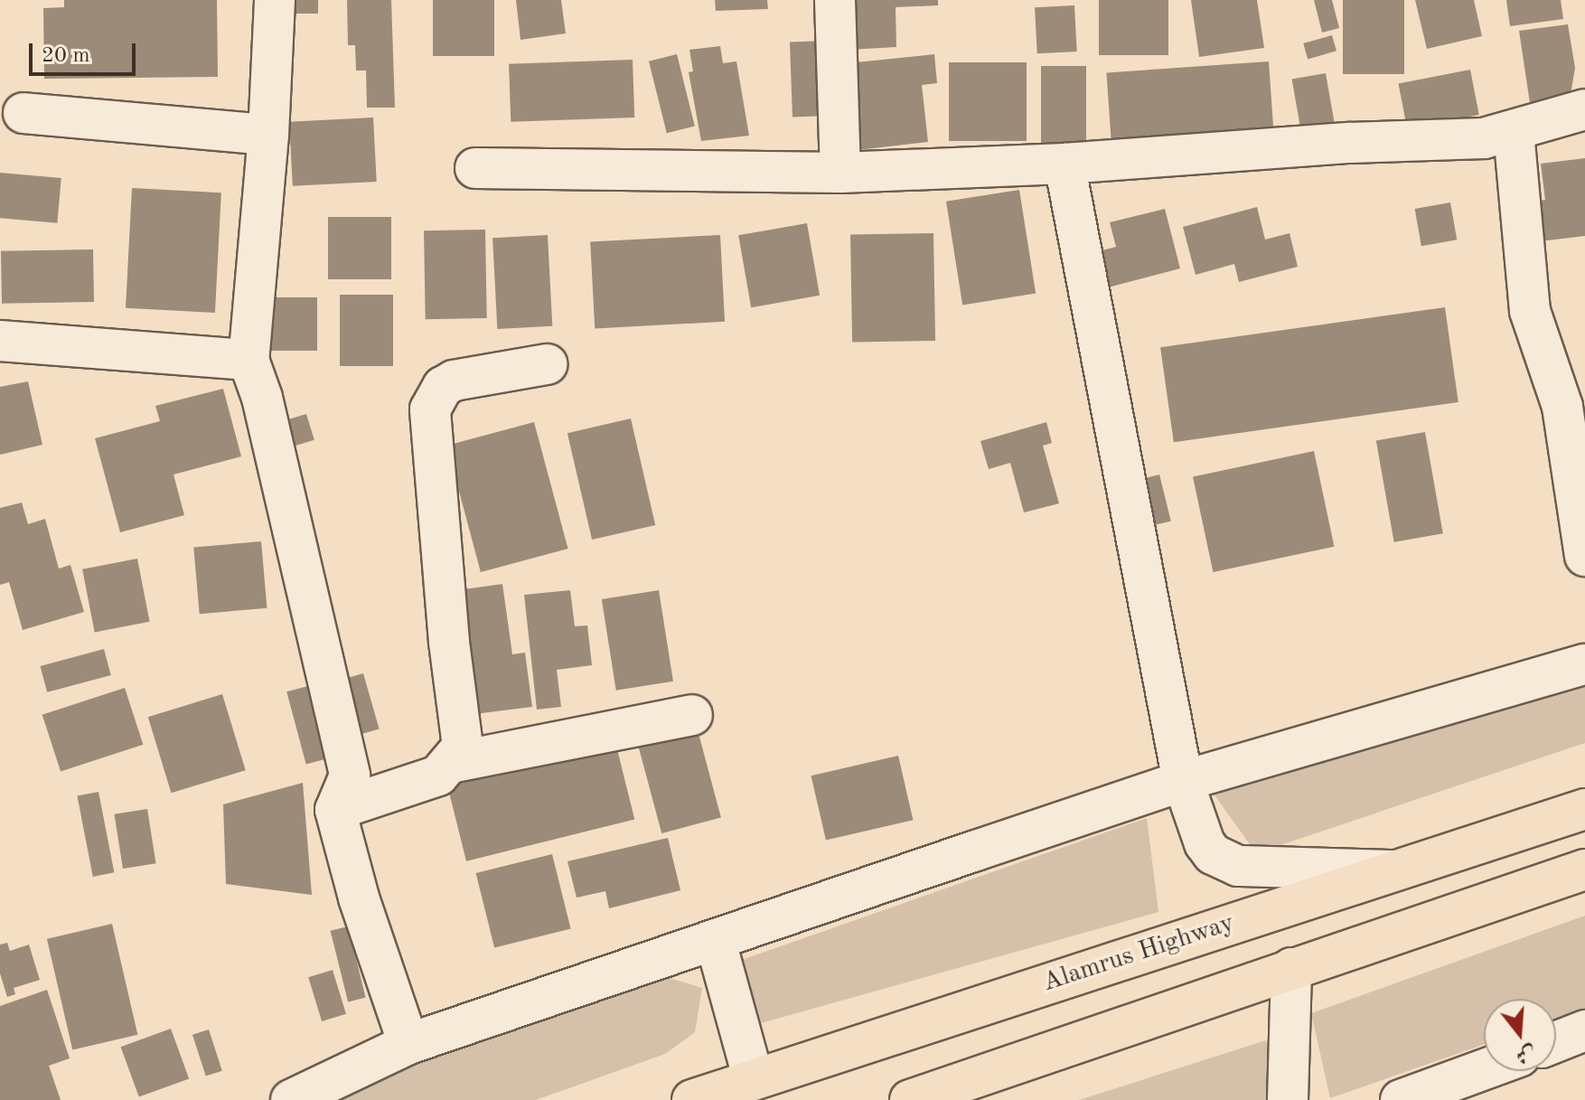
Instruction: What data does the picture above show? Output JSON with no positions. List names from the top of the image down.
{
  "streets": {
    "main road": ["Alamrus Highway"]
  },
  "scale_bar": "20 m",
  "north": "bottom"
}
